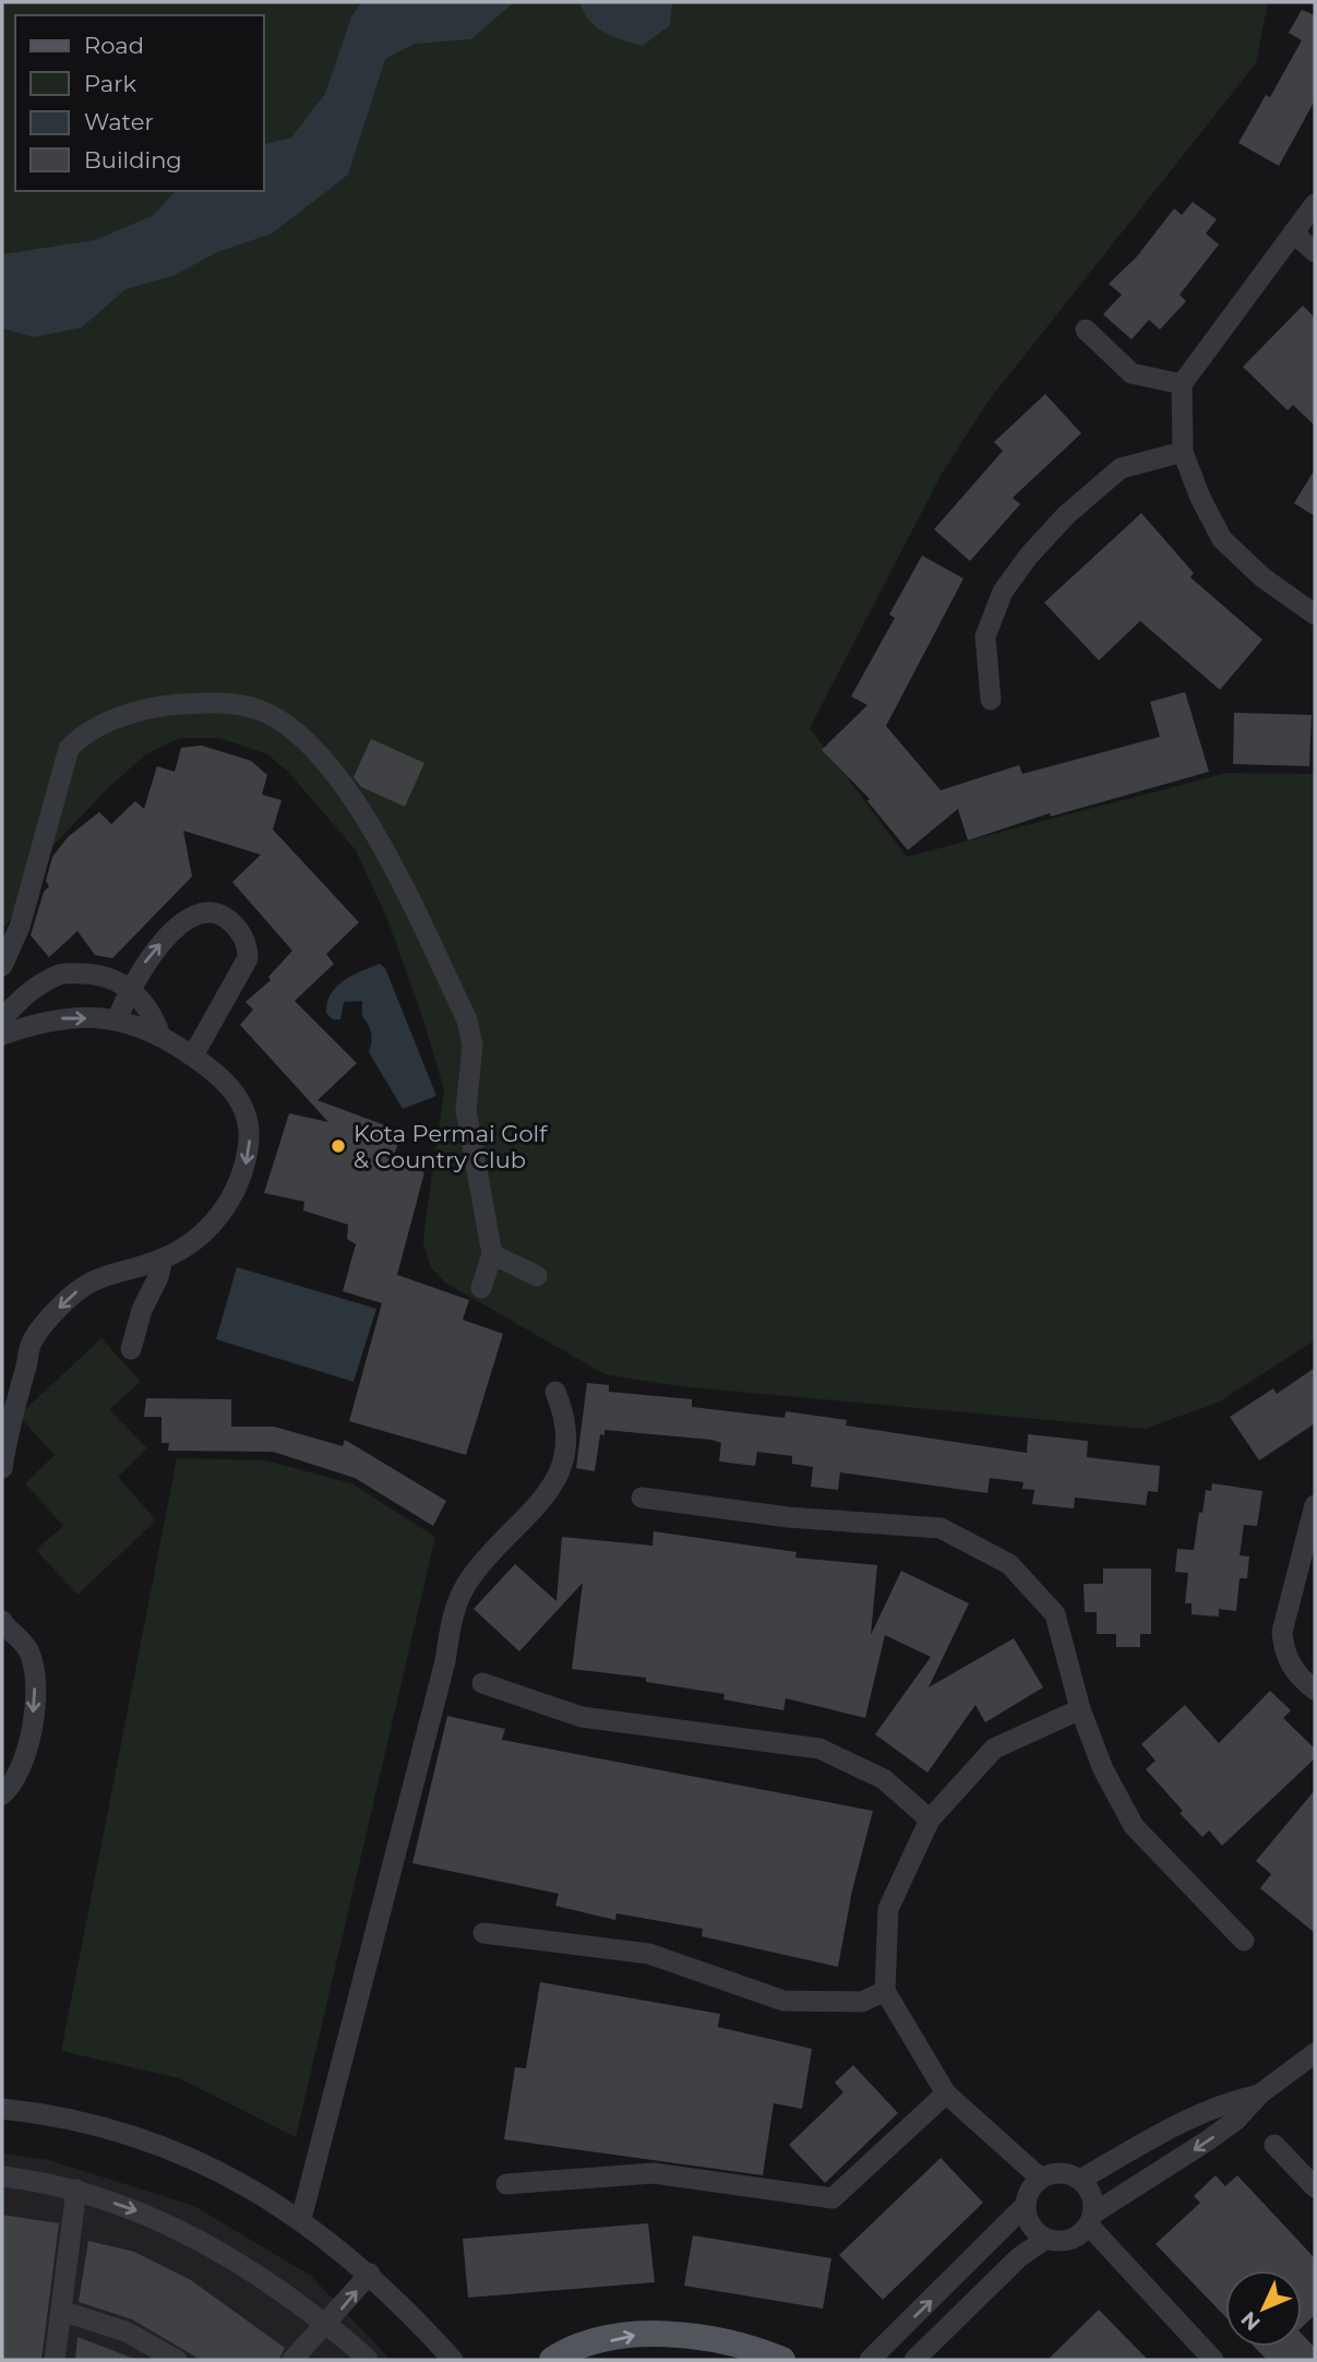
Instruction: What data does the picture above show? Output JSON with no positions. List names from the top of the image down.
{
  "places": ["Kota Permai Golf & Country Club"],
  "legend": [
    "Road",
    "Park",
    "Water",
    "Building"
  ],
  "north": "bottom left"
}
